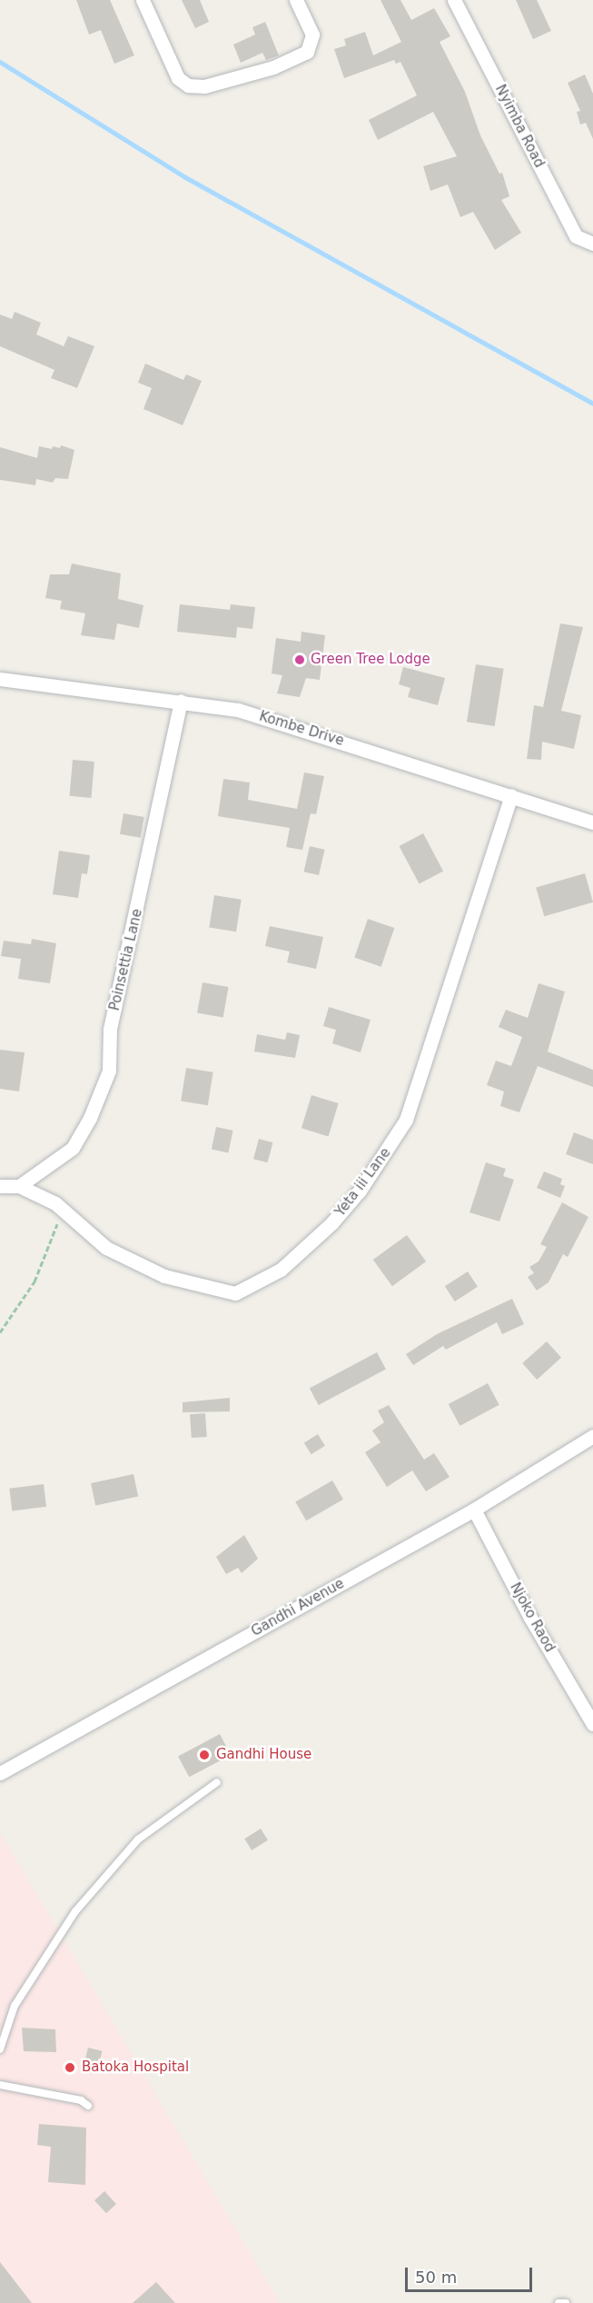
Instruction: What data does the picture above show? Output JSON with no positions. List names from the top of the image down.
{
  "streets": {
    "street": [
      "Nyimba Road",
      "Kombe Drive",
      "Poinsettia Lane",
      "Yeta iii Lane",
      "Gandhi Avenue",
      "Njoko Raod"
    ]
  },
  "crossings": [
    ["Kombe Drive", "Poinsettia Lane"],
    ["Kombe Drive", "Yeta iii Lane"],
    ["Poinsettia Lane", "Yeta iii Lane"],
    ["Gandhi Avenue", "Njoko Raod"]
  ],
  "places": ["Green Tree Lodge", "Gandhi House", "Batoka Hospital"],
  "scale_bar": "50 m"
}
